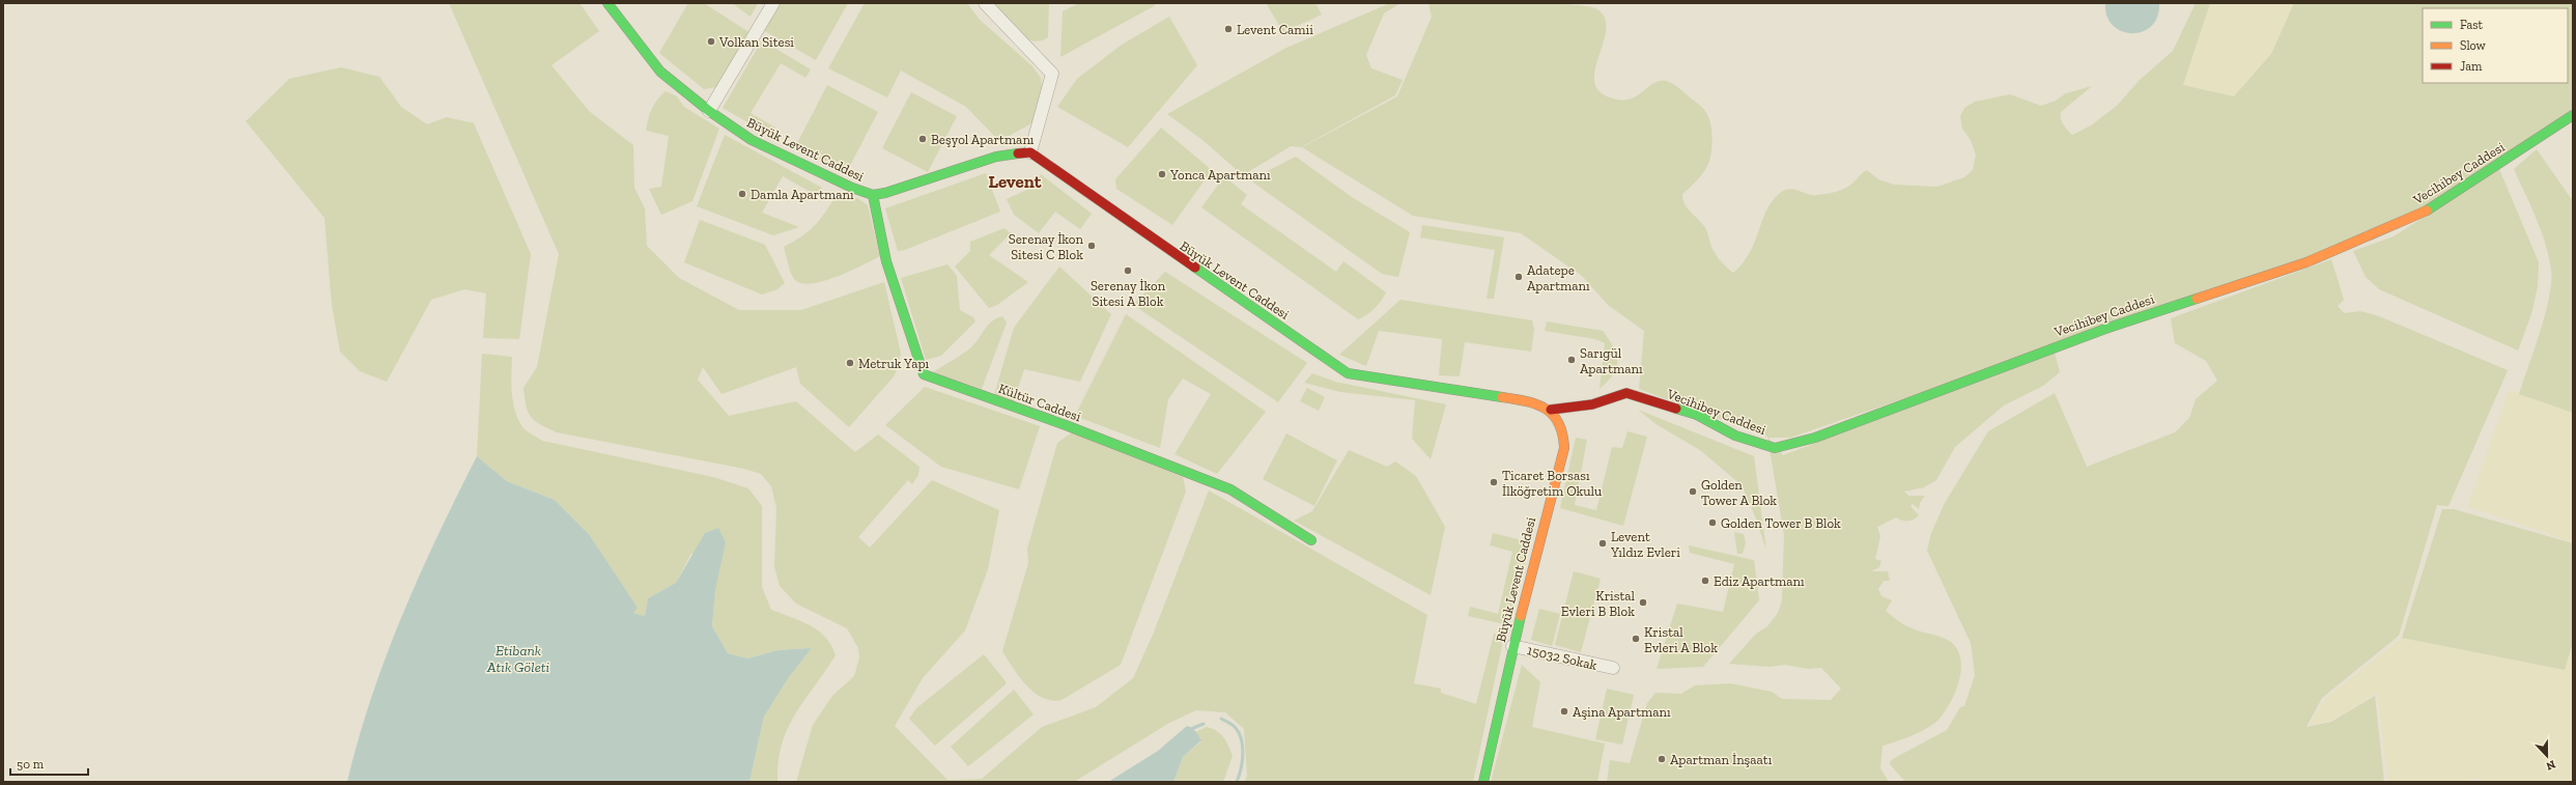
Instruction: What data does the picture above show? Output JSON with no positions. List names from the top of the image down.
{
  "streets": {
    "street": [
      "Büyük Levent Caddesi",
      "Vecihibey Caddesi",
      "Kültür Caddesi",
      "15032 Sokak"
    ]
  },
  "crossings": [
    ["Büyük Levent Caddesi", "Vecihibey Caddesi"],
    ["Büyük Levent Caddesi", "Kültür Caddesi"],
    ["Büyük Levent Caddesi", "15032 Sokak"]
  ],
  "districts": ["Levent"],
  "water": ["Etibank Atık Göleti"],
  "places": [
    "Levent Camii",
    "Volkan Sitesi",
    "Beşyol Apartmanı",
    "Yonca Apartmanı",
    "Damla Apartmanı",
    "Serenay İkon Sitesi C Blok",
    "Serenay İkon Sitesi A Blok",
    "Adatepe Apartmanı",
    "Sarıgül Apartmanı",
    "Metruk Yapı",
    "Ticaret Borsası İlköğretim Okulu",
    "Golden Tower A Blok",
    "Golden Tower B Blok",
    "Levent Yıldız Evleri",
    "Ediz Apartmanı",
    "Kristal Evleri B Blok",
    "Kristal Evleri A Blok",
    "Aşina Apartmanı",
    "Apartman İnşaatı"
  ],
  "legend": ["Fast", "Slow", "Jam"],
  "scale_bar": "50 m",
  "north": "bottom"
}
